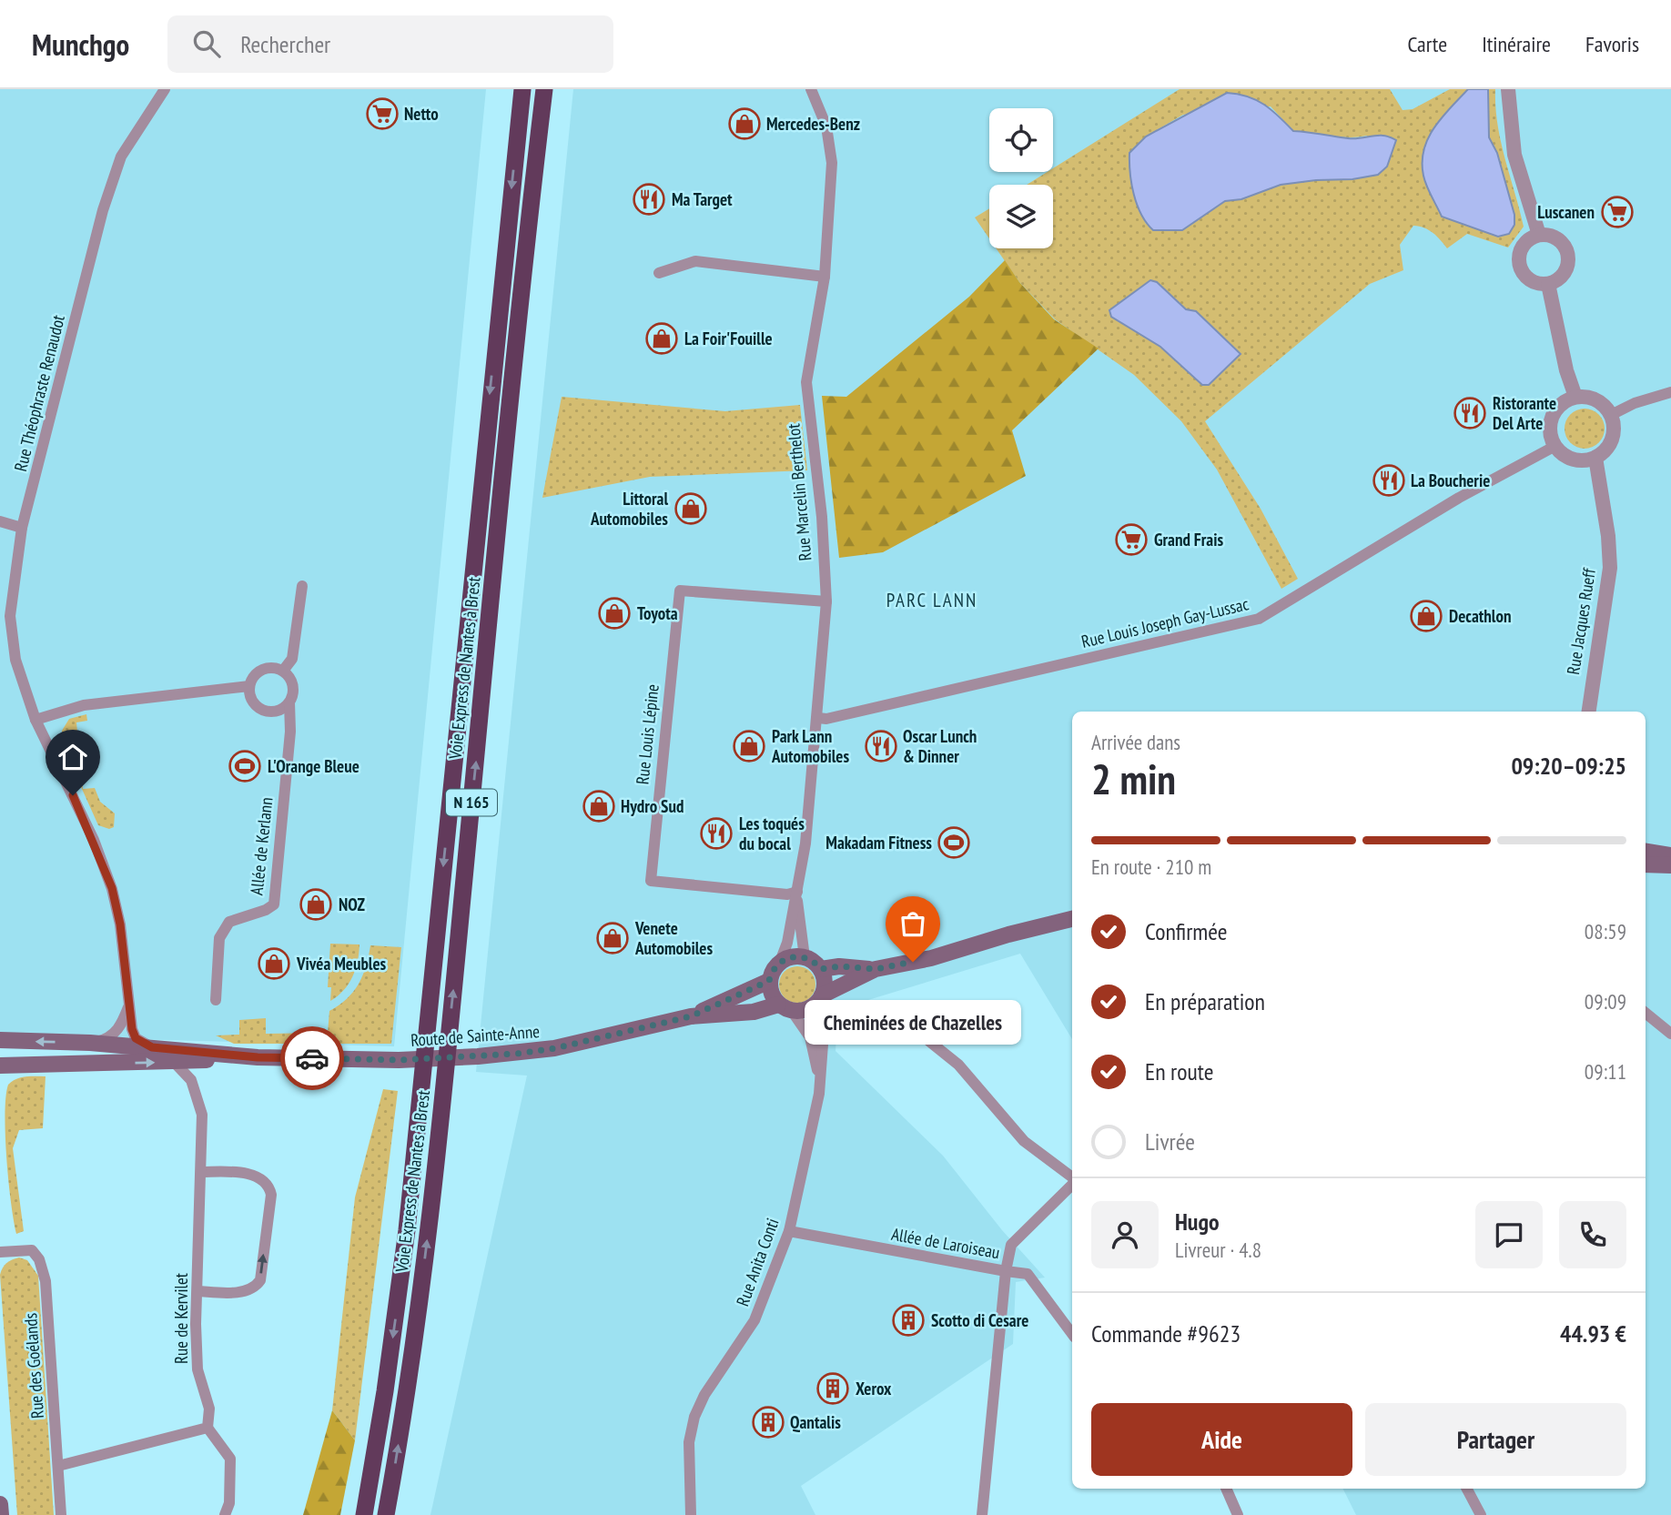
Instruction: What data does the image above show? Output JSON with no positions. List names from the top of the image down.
{
  "streets": {
    "highway": ["Voie Express de Nantes à Brest", "N 165"],
    "main road": ["Route de Sainte-Anne"],
    "street": [
      "Rue Théophraste Renaudot",
      "Rue Marcelin Berthelot",
      "Rue Jacques Rueff",
      "Rue Louis Joseph Gay-Lussac",
      "Rue Louis Lépine",
      "Allée de Kerlann",
      "Allée de Laroiseau",
      "Rue Anita Conti",
      "Rue de Kervilet",
      "Rue des Goélands"
    ]
  },
  "crossings": [
    ["Rue Théophraste Renaudot", "Route de Sainte-Anne"],
    ["Rue Marcelin Berthelot", "Rue Louis Joseph Gay-Lussac"],
    ["Rue Marcelin Berthelot", "Rue Louis Lépine"],
    ["Rue Marcelin Berthelot", "Route de Sainte-Anne"],
    ["Rue Marcelin Berthelot", "Rue Anita Conti"],
    ["Rue Jacques Rueff", "Rue Louis Joseph Gay-Lussac"],
    ["Route de Sainte-Anne", "Rue Anita Conti"],
    ["Route de Sainte-Anne", "Rue de Kervilet"],
    ["Allée de Laroiseau", "Rue Anita Conti"]
  ],
  "districts": ["PARC LANN"],
  "places": {
    "supermarket": ["Netto", "Luscanen", "Grand Frais"],
    "shop": [
      "Mercedes-Benz",
      "La Foir'Fouille",
      "Littoral Automobiles",
      "Toyota",
      "Decathlon",
      "Park Lann Automobiles",
      "Hydro Sud",
      "NOZ",
      "Venete Automobiles",
      "Vivéa Meubles"
    ],
    "restaurant": [
      "Ma Target",
      "Ristorante Del Arte",
      "La Boucherie",
      "Oscar Lunch & Dinner",
      "Les toqués du bocal"
    ],
    "sports": ["L'Orange Bleue", "Makadam Fitness"],
    "other": ["Cheminées de Chazelles"],
    "building": ["Scotto di Cesare", "Xerox", "Qantalis"]
  },
  "page": {
    "header": "Munchgo",
    "search": "Rechercher",
    "nav": ["Carte", "Itinéraire", "Favoris"],
    "heading": ["2 min", "Arrivée dans", "09:20–09:25"],
    "panel": [
      "Hugo",
      "Livreur · 4.8",
      "Commande #9623",
      "44.93 €"
    ],
    "bar": "En route · 210 m",
    "list": [
      ["Confirmée", "08:59"],
      ["En préparation", "09:09"],
      ["En route", "09:11"],
      "Livrée"
    ],
    "bubble": "Cheminées de Chazelles",
    "buttons": ["Aide", "Partager"]
  }
}
